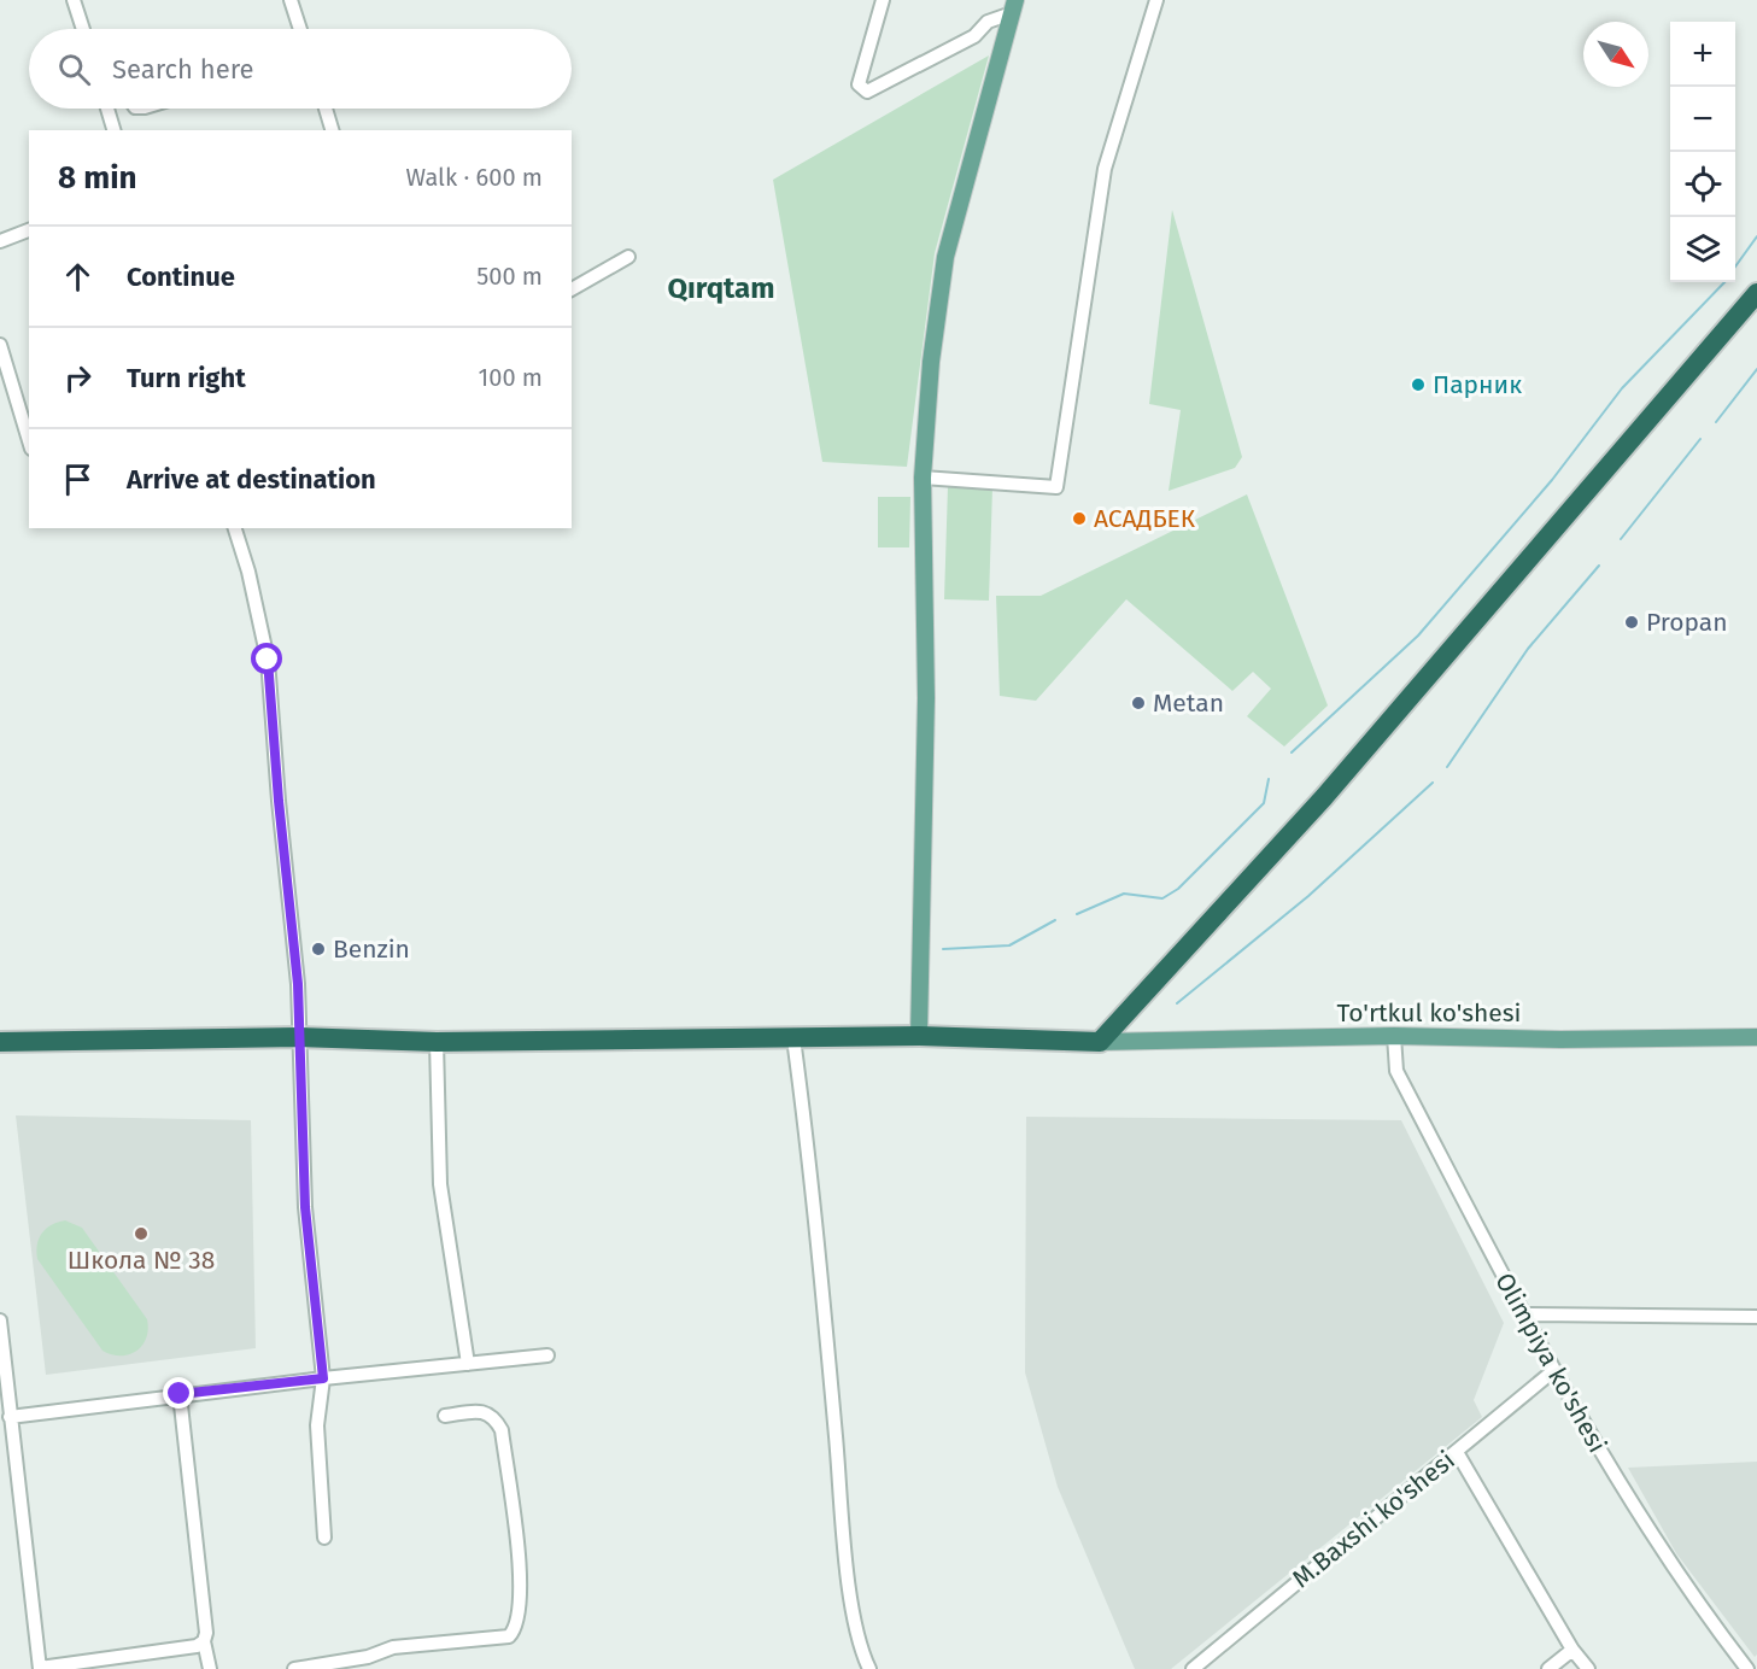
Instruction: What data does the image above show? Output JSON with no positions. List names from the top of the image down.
{
  "streets": {
    "main road": ["To'rtkul ko'shesi"],
    "street": ["Olimpiya ko'shesi", "M.Baxshi ko'shesi"]
  },
  "crossings": [
    ["To'rtkul ko'shesi", "Olimpiya ko'shesi"],
    ["Olimpiya ko'shesi", "M.Baxshi ko'shesi"]
  ],
  "districts": ["Qırqtam"],
  "places": [
    "Парник",
    "АСАДБЕК",
    "Propan",
    "Metan",
    "Benzin",
    "Школа № 38"
  ],
  "north": "bottom right",
  "page": {
    "map_buttons": ["+", "−"],
    "search": "Search here",
    "heading": ["8 min", "Walk · 600 m"],
    "list": [
      ["Continue", "500 m"],
      ["Turn right", "100 m"],
      "Arrive at destination"
    ]
  }
}
